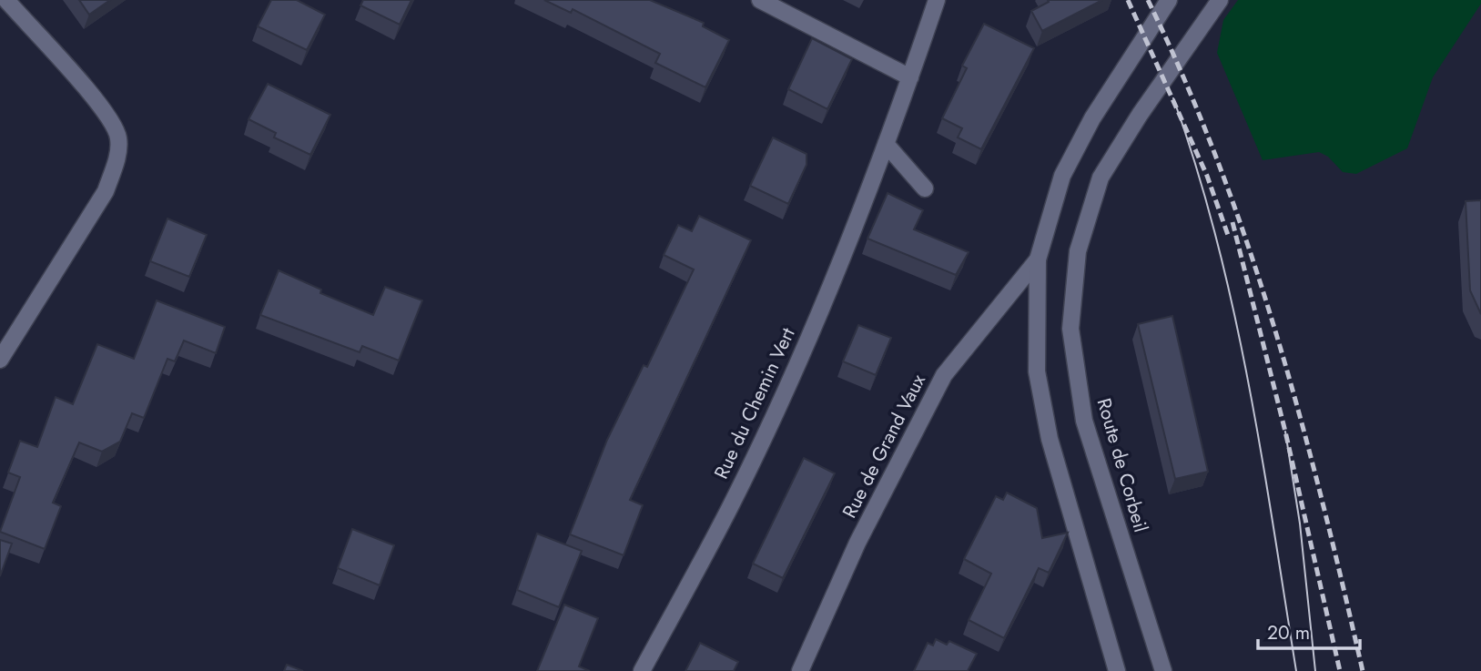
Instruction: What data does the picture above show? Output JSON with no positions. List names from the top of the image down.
{
  "streets": {
    "street": ["Rue du Chemin Vert", "Rue de Grand Vaux", "Route de Corbeil"]
  },
  "scale_bar": "20 m"
}
